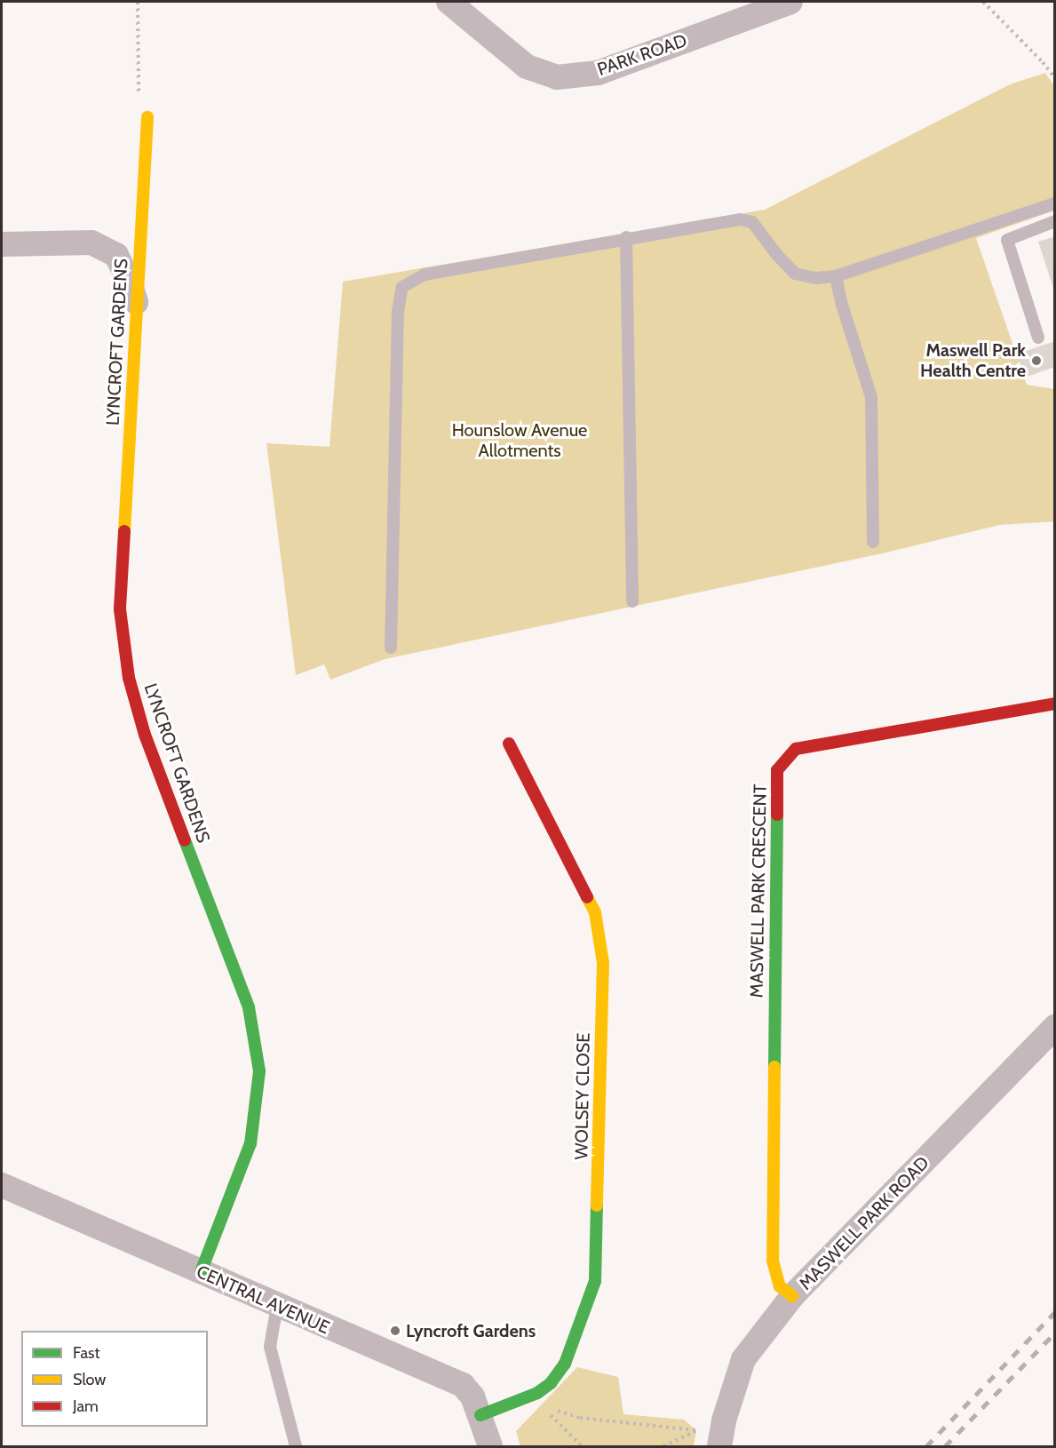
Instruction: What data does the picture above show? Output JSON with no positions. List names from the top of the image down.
{
  "streets": {
    "street": [
      "PARK ROAD",
      "LYNCROFT GARDENS",
      "MASWELL PARK CRESCENT",
      "WOLSEY CLOSE",
      "MASWELL PARK ROAD",
      "CENTRAL AVENUE"
    ]
  },
  "crossings": [
    ["LYNCROFT GARDENS", "CENTRAL AVENUE"],
    ["MASWELL PARK CRESCENT", "MASWELL PARK ROAD"],
    ["WOLSEY CLOSE", "CENTRAL AVENUE"]
  ],
  "parks": ["Hounslow Avenue Allotments"],
  "places": ["Maswell Park Health Centre", "Lyncroft Gardens"],
  "legend": ["Fast", "Slow", "Jam"]
}
